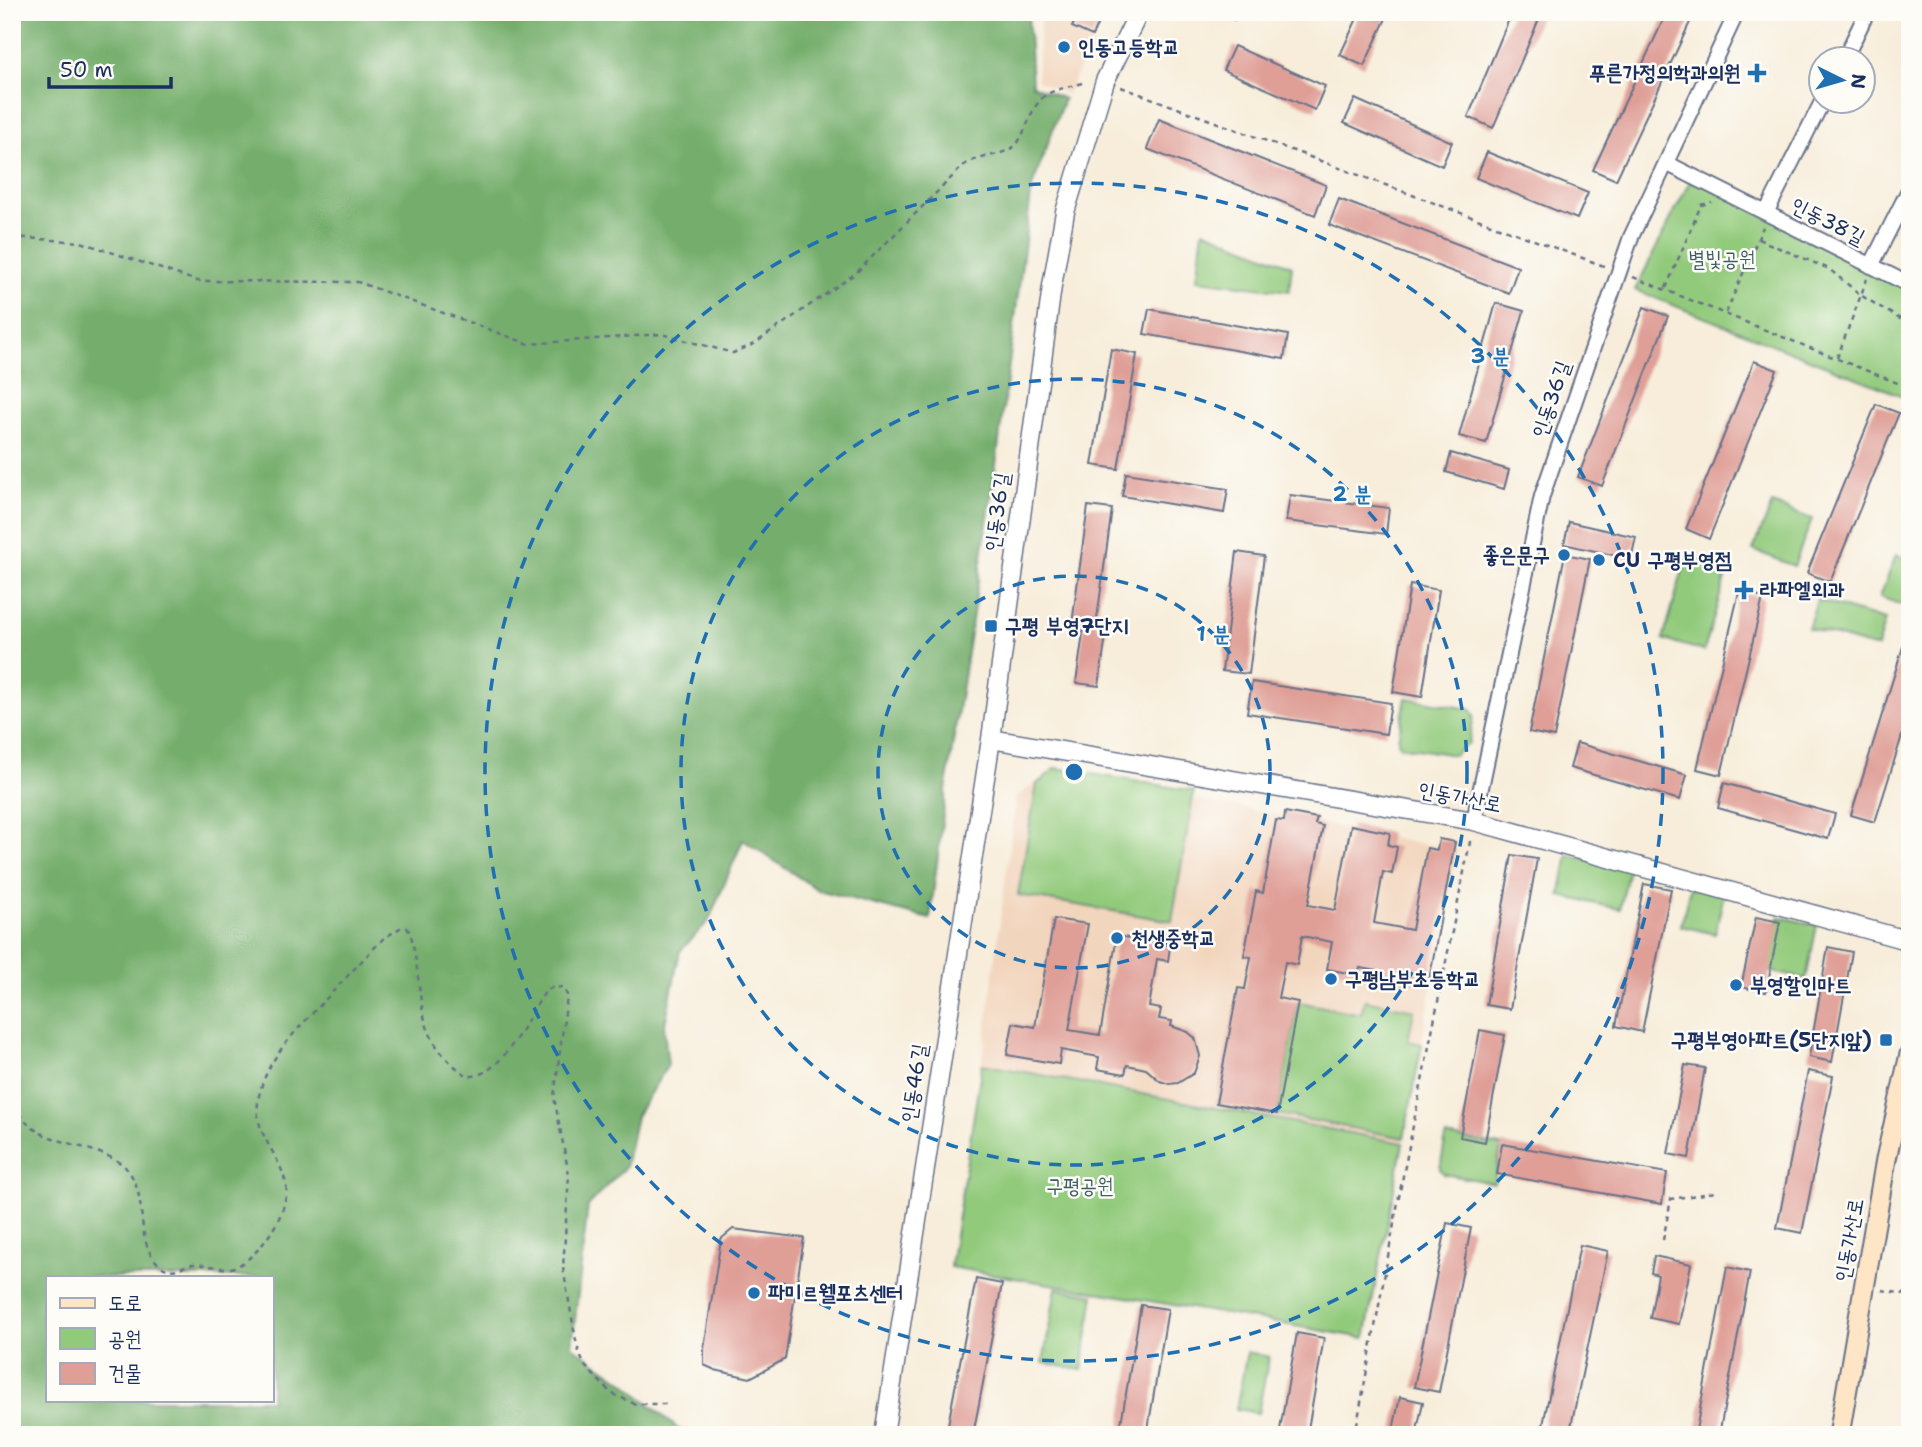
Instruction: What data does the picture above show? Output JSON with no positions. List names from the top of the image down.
{
  "streets": {
    "main road": ["인동가산로"],
    "street": ["인동38길", "인동36길", "인동46길"]
  },
  "crossings": [
    ["인동38길", "인동36길"],
    ["인동36길", "인동가산로"],
    ["인동36길", "인동46길"],
    ["인동가산로", "인동46길"]
  ],
  "parks": ["별빛공원", "구평공원"],
  "places": {
    "other": [
      "인동고등학교",
      "좋은문구",
      "CU 구평부영점",
      "천생중학교",
      "구평남부초등학교",
      "부영할인마트",
      "파미르웰포츠센터"
    ],
    "health": ["푸른가정의학과의원", "라파엘외과"],
    "transit": ["구평 부영7단지", "구평부영아파트(5단지앞)"]
  },
  "legend": ["도로", "공원", "건물"],
  "scale_bar": "50 m",
  "north": "right",
  "rings": ["3 분", "2 분", "1 분"]
}
